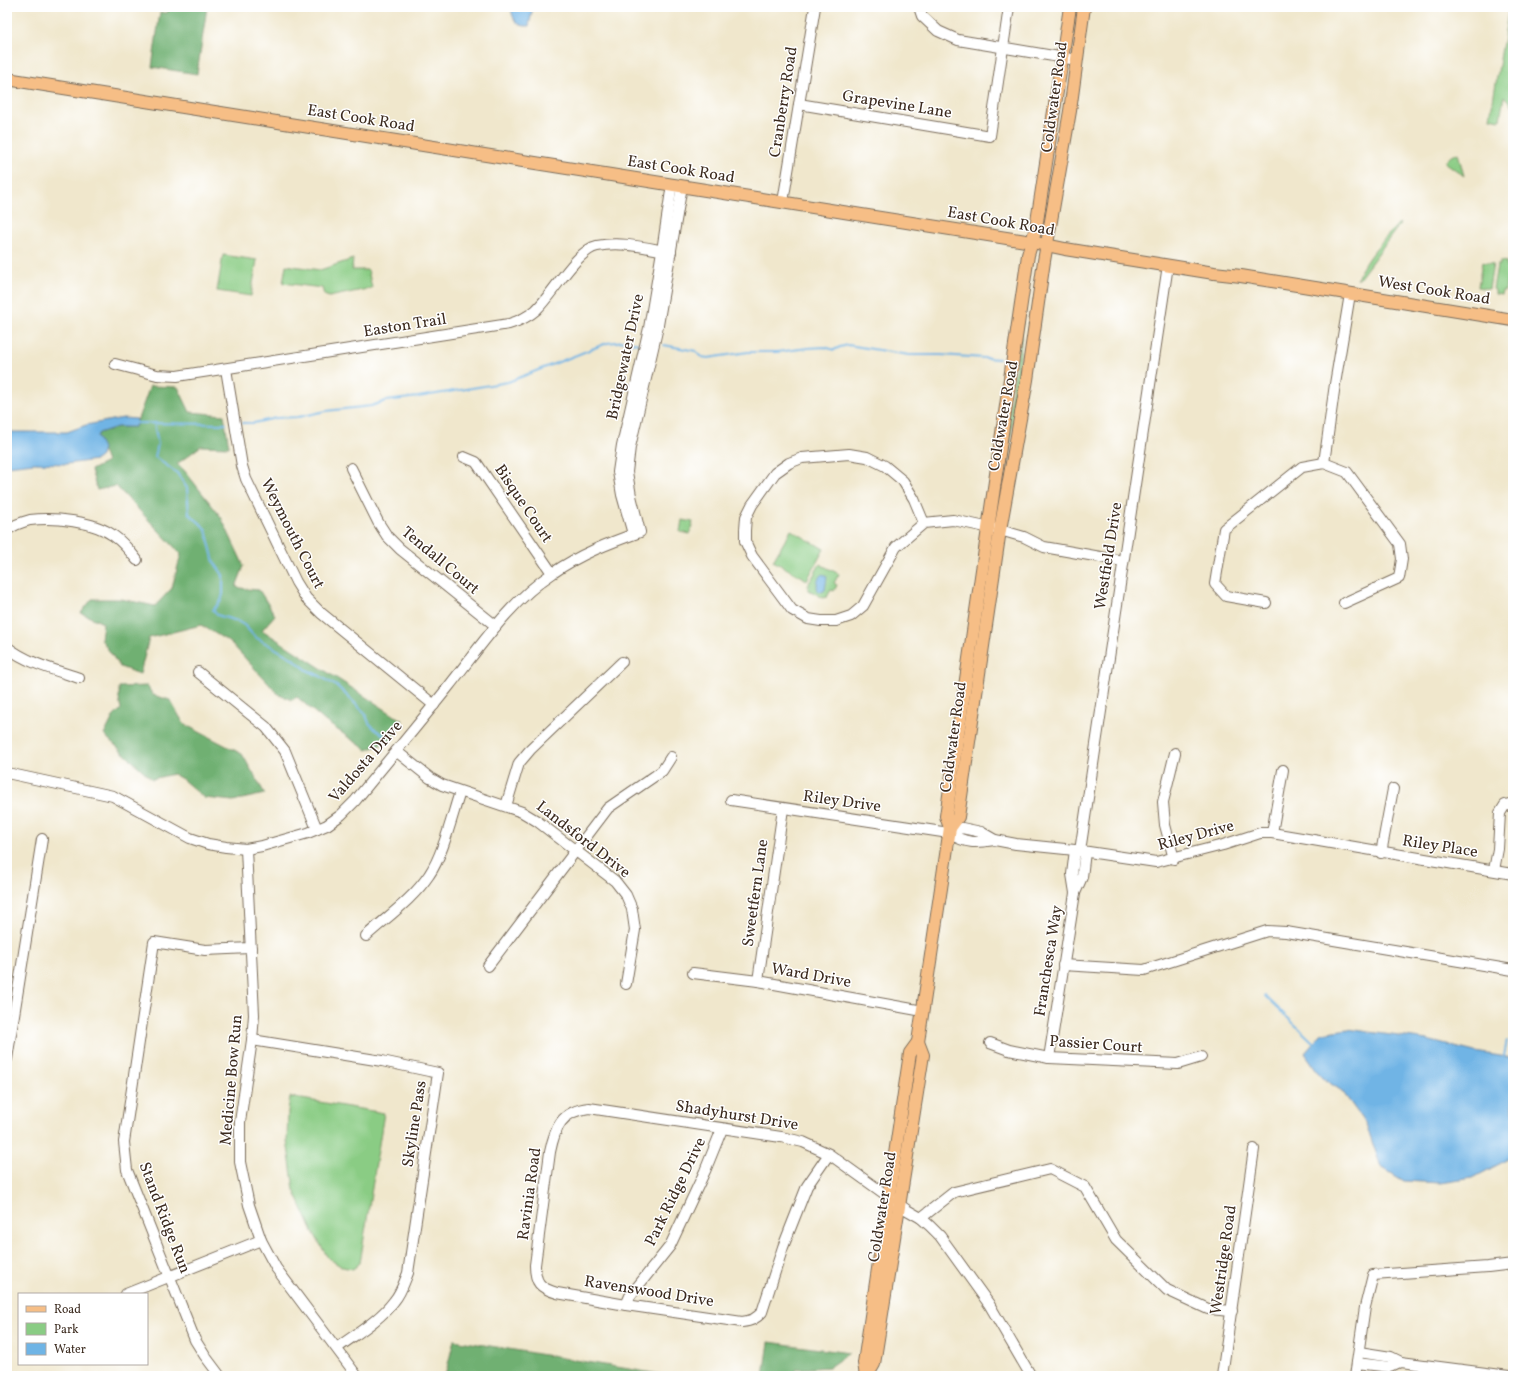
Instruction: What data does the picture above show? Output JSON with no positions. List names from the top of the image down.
{
  "streets": {
    "main road": ["Coldwater Road", "East Cook Road", "West Cook Road"],
    "street": [
      "Cranberry Road",
      "Grapevine Lane",
      "Easton Trail",
      "Bridgewater Drive",
      "Bisque Court",
      "Weymouth Court",
      "Westfield Drive",
      "Tendall Court",
      "Valdosta Drive",
      "Riley Drive",
      "Landsford Drive",
      "Riley Place",
      "Sweetfern Lane",
      "Franchesca Way",
      "Ward Drive",
      "Passier Court",
      "Medicine Bow Run",
      "Shadyhurst Drive",
      "Skyline Pass",
      "Park Ridge Drive",
      "Ravinia Road",
      "Stand Ridge Run",
      "Westridge Road",
      "Ravenswood Drive"
    ]
  },
  "crossings": [
    ["Coldwater Road", "East Cook Road"],
    ["Coldwater Road", "Riley Drive"],
    ["Coldwater Road", "Ward Drive"],
    ["Coldwater Road", "Shadyhurst Drive"],
    ["Cranberry Road", "Grapevine Lane"],
    ["Cranberry Road", "East Cook Road"],
    ["East Cook Road", "West Cook Road"],
    ["East Cook Road", "Bridgewater Drive"],
    ["East Cook Road", "Westfield Drive"],
    ["Easton Trail", "Bridgewater Drive"],
    ["Easton Trail", "Weymouth Court"],
    ["Bridgewater Drive", "Valdosta Drive"],
    ["Bisque Court", "Valdosta Drive"],
    ["Weymouth Court", "Valdosta Drive"],
    ["Westfield Drive", "Riley Drive"],
    ["Westfield Drive", "Franchesca Way"],
    ["Tendall Court", "Valdosta Drive"],
    ["Valdosta Drive", "Landsford Drive"],
    ["Valdosta Drive", "Medicine Bow Run"],
    ["Riley Drive", "Riley Place"],
    ["Riley Drive", "Sweetfern Lane"],
    ["Riley Drive", "Franchesca Way"],
    ["Sweetfern Lane", "Ward Drive"],
    ["Franchesca Way", "Passier Court"],
    ["Medicine Bow Run", "Skyline Pass"],
    ["Medicine Bow Run", "Stand Ridge Run"],
    ["Shadyhurst Drive", "Park Ridge Drive"],
    ["Shadyhurst Drive", "Ravinia Road"],
    ["Shadyhurst Drive", "Ravenswood Drive"],
    ["Park Ridge Drive", "Ravenswood Drive"],
    ["Ravinia Road", "Ravenswood Drive"]
  ],
  "legend": ["Road", "Park", "Water"]
}
